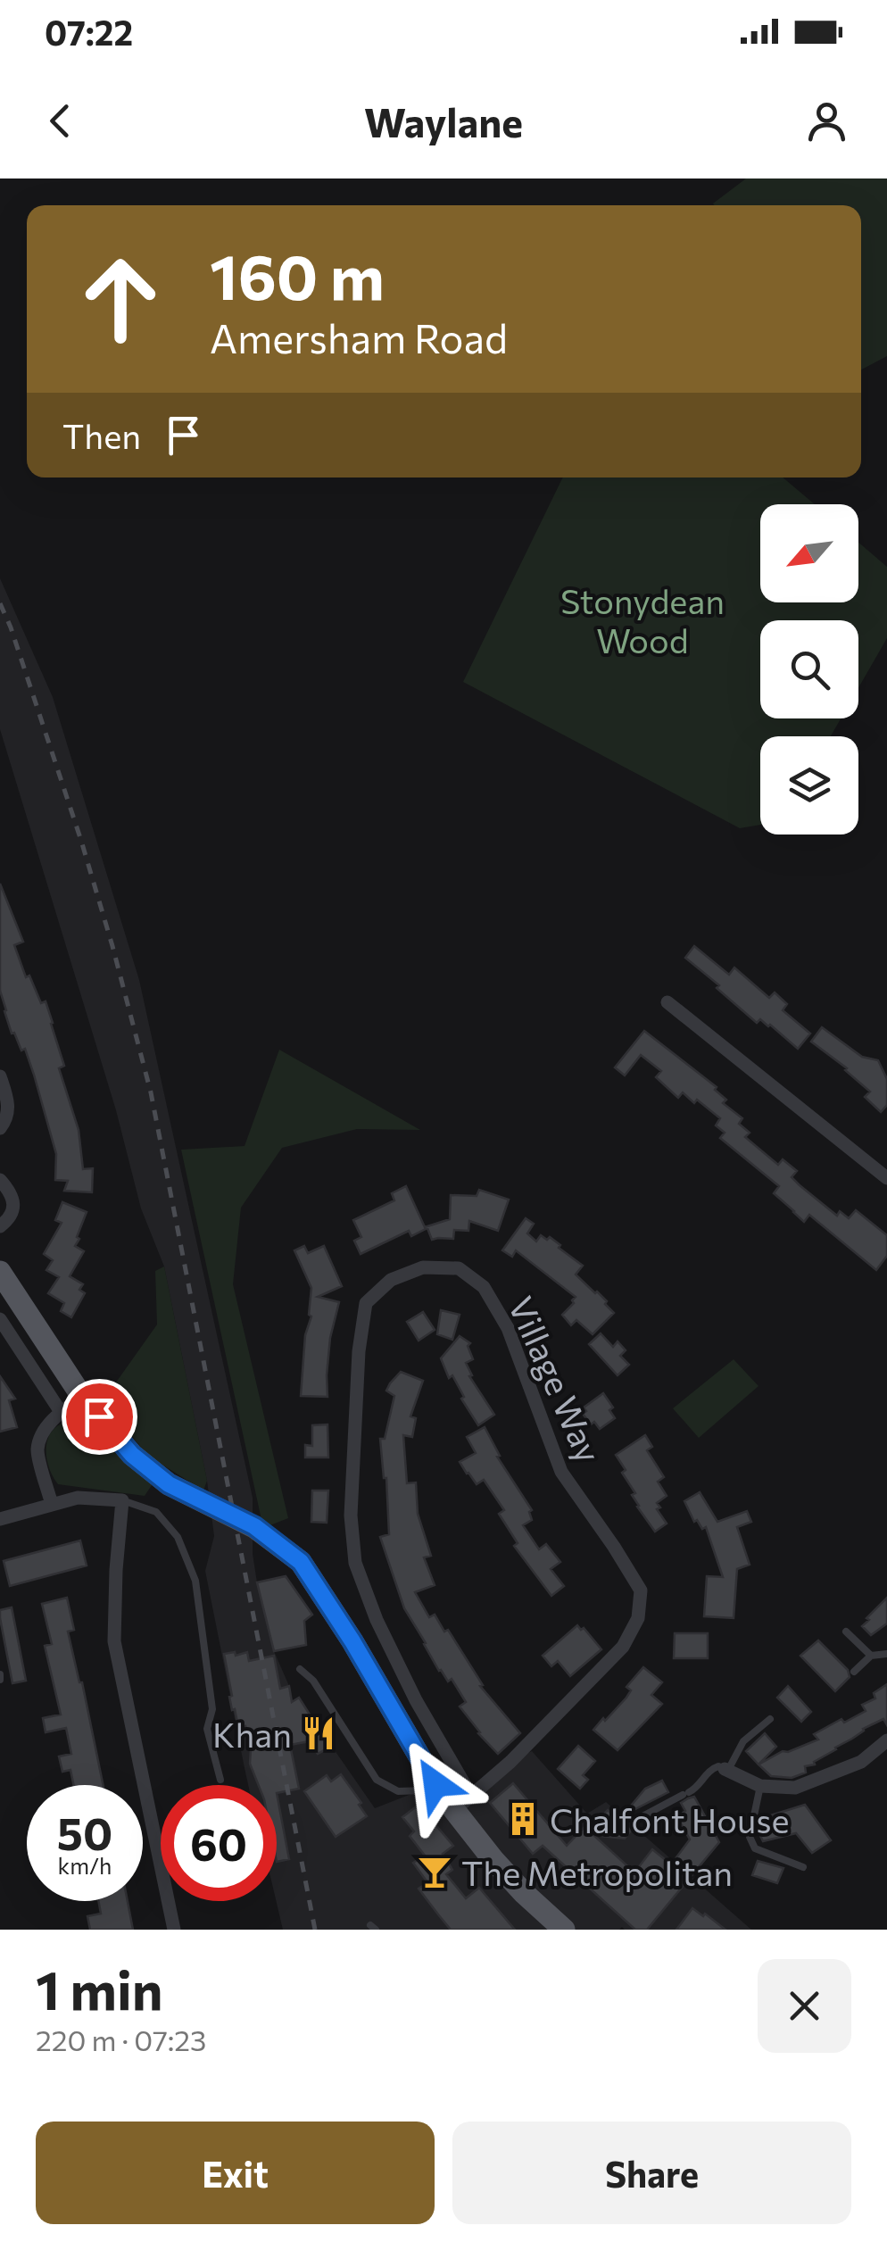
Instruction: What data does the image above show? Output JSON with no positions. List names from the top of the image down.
{
  "streets": {
    "street": ["Village Way"]
  },
  "parks": ["Stonydean Wood"],
  "places": {
    "restaurant": ["Khan"],
    "building": ["Chalfont House"],
    "bar": ["The Metropolitan"]
  },
  "north": "bottom left",
  "page": {
    "status": "07:22",
    "header": "Waylane",
    "turn": ["160 m", "Amersham Road"],
    "then": "Then",
    "speed": "50 km/h",
    "limit": "60",
    "heading": ["1 min", "220 m · 07:23"],
    "buttons": ["Exit", "Share"]
  }
}
